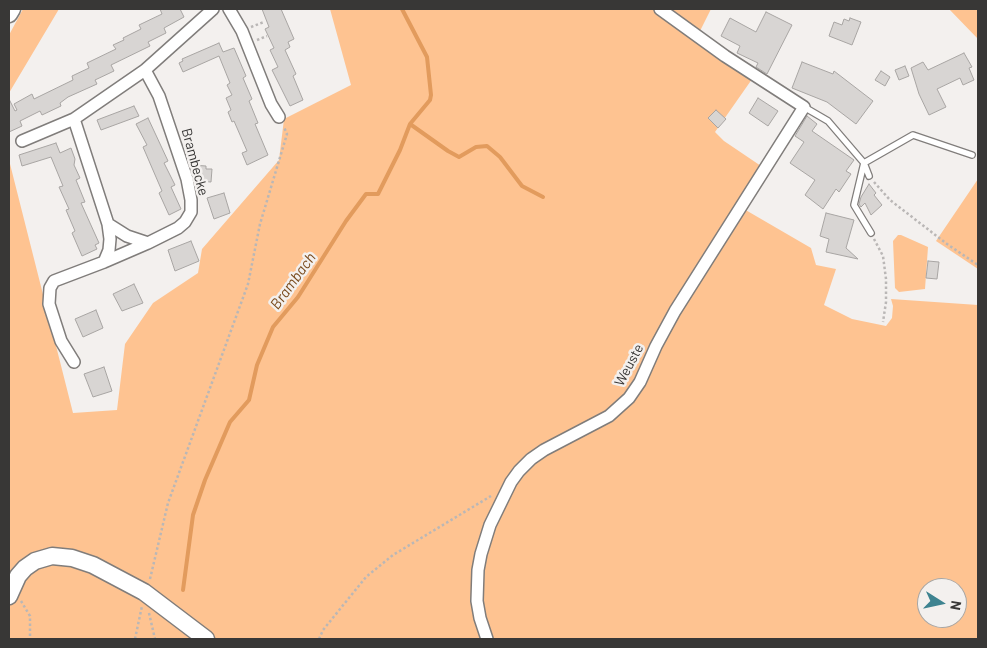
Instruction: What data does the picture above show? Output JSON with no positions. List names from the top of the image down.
{
  "streets": {
    "street": ["Brambecke", "Weuste"]
  },
  "water": ["Brambach"],
  "north": "right"
}
